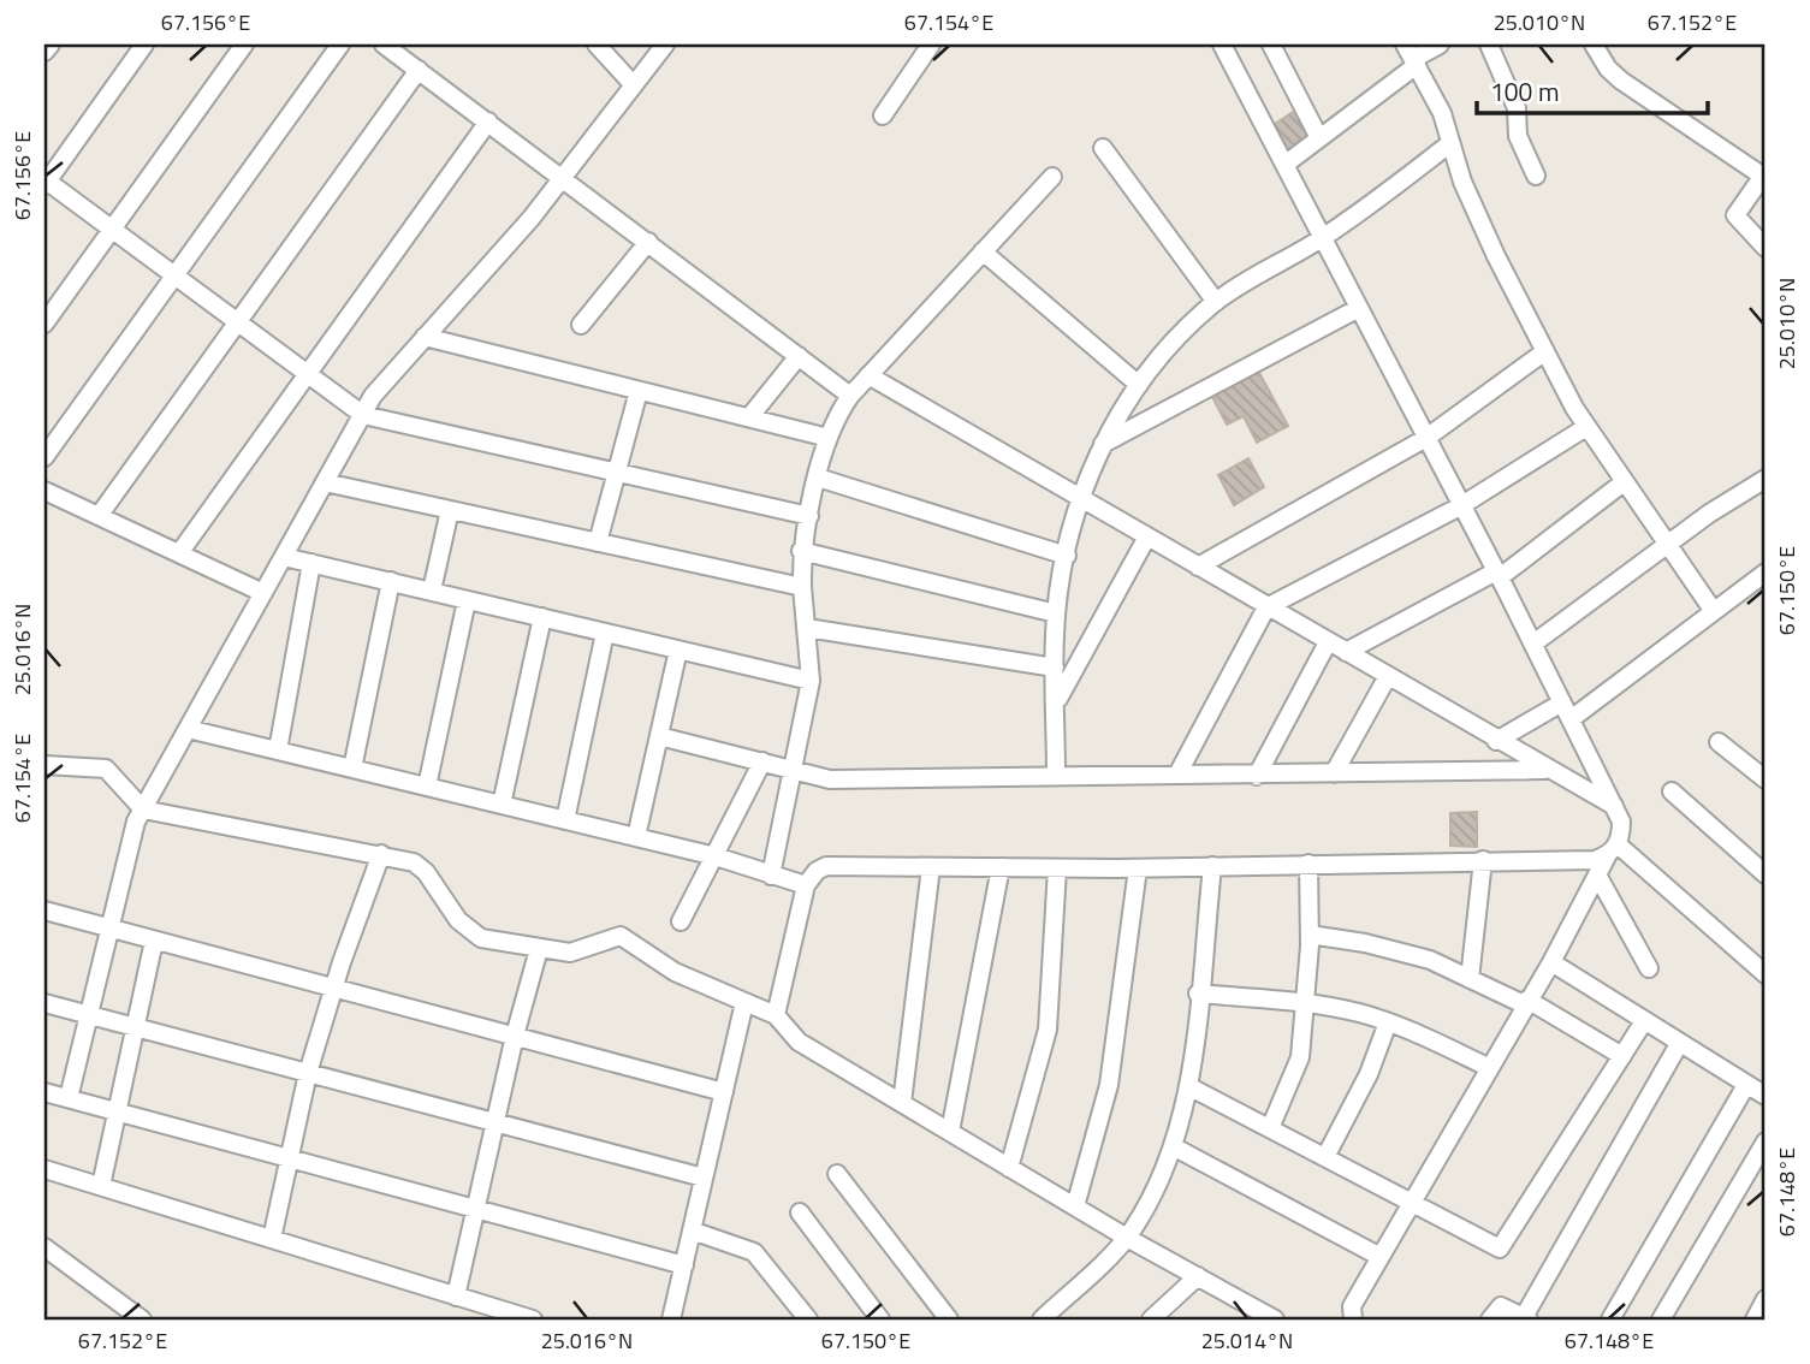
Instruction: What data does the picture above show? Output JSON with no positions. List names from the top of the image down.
{
  "scale_bar": "100 m",
  "coordinates": [
    "67.156°E",
    "67.154°E",
    "25.010°N",
    "67.152°E",
    "67.150°E",
    "25.016°N",
    "67.148°E",
    "25.014°N"
  ]
}
